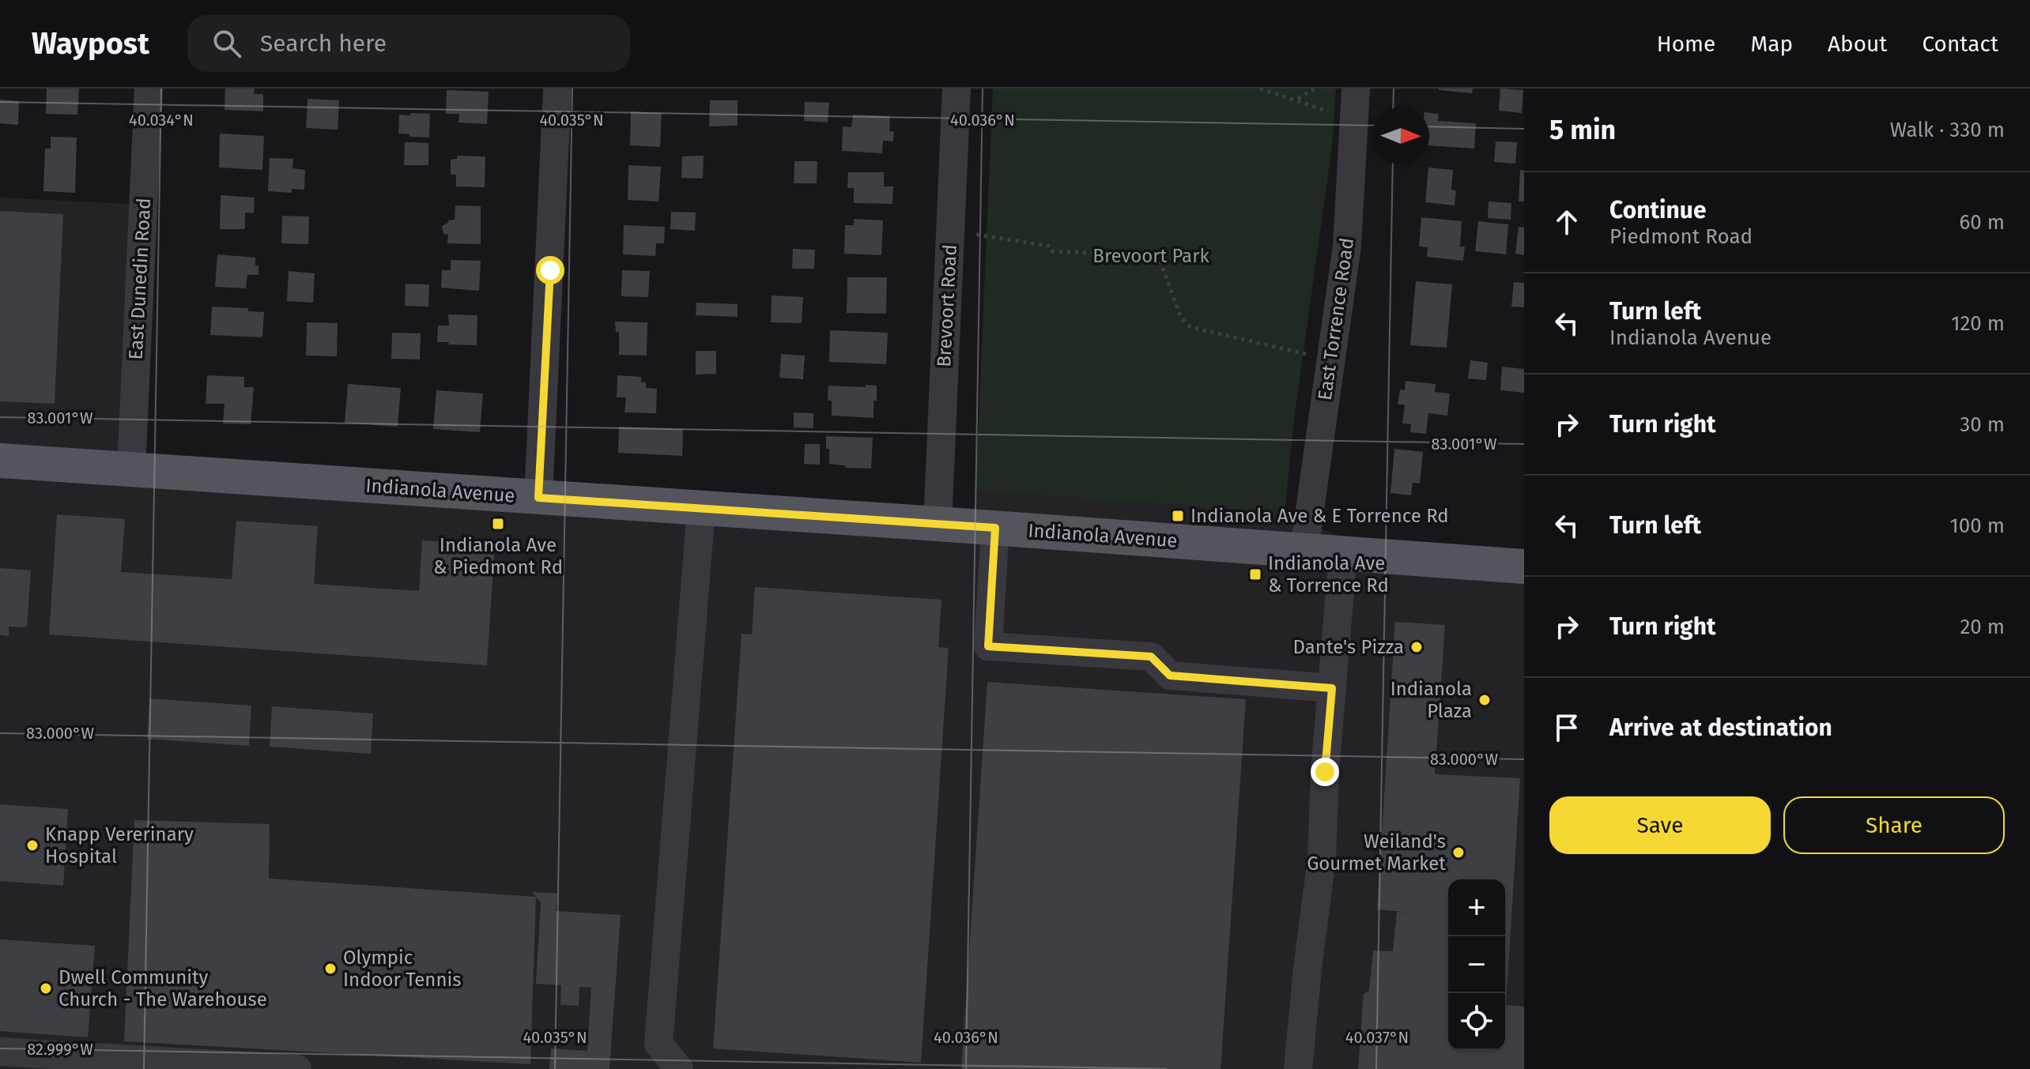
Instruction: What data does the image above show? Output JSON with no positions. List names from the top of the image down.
{
  "streets": {
    "main road": ["Indianola Avenue"],
    "street": ["East Dunedin Road", "Brevoort Road", "East Torrence Road"]
  },
  "crossings": [
    ["East Dunedin Road", "Indianola Avenue"],
    ["Brevoort Road", "Indianola Avenue"],
    ["East Torrence Road", "Indianola Avenue"]
  ],
  "parks": ["Brevoort Park"],
  "places": {
    "transit": ["Indianola Ave & E Torrence Rd", "Indianola Ave & Piedmont Rd", "Indianola Ave & Torrence Rd"],
    "other": [
      "Dante's Pizza",
      "Indianola Plaza",
      "Knapp Vererinary Hospital",
      "Weiland's Gourmet Market",
      "Olympic Indoor Tennis",
      "Dwell Community Church - The Warehouse"
    ]
  },
  "north": "right",
  "page": {
    "header": "Waypost",
    "search": "Search here",
    "nav": [
      "Home",
      "Map",
      "About",
      "Contact"
    ],
    "heading": ["5 min", "Walk · 330 m"],
    "list": [
      ["Continue", "Piedmont Road", "60 m"],
      ["Turn left", "Indianola Avenue", "120 m"],
      ["Turn right", "30 m"],
      ["Turn left", "100 m"],
      ["Turn right", "20 m"],
      "Arrive at destination"
    ],
    "buttons": ["Save", "Share"],
    "map_buttons": ["+", "−"]
  },
  "coordinates": [
    "40.034°N",
    "40.035°N",
    "40.036°N",
    "83.001°W",
    "83.000°W",
    "40.037°N",
    "82.999°W"
  ]
}
